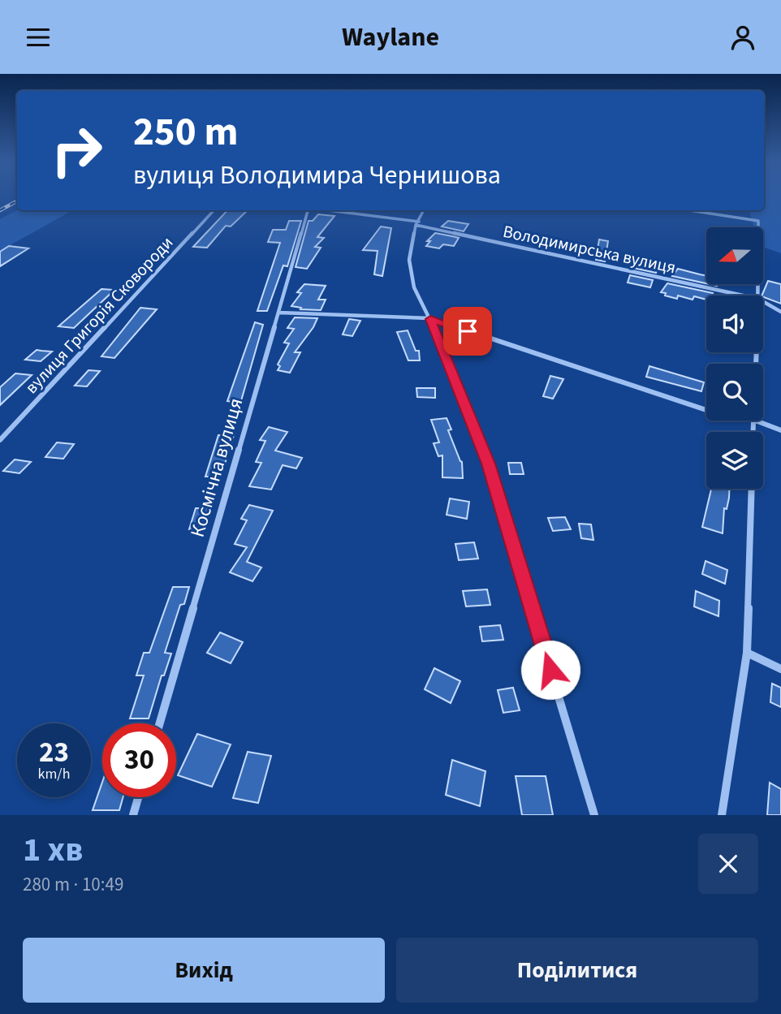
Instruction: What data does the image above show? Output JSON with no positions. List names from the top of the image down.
{
  "streets": {
    "street": ["Володимирська вулиця", "вулиця Григорія Сковороди", "Космічна вулиця"]
  },
  "north": "left",
  "page": {
    "header": "Waylane",
    "turn": ["250 m", "вулиця Володимира Чернишова"],
    "speed": "23 km/h",
    "limit": "30",
    "heading": ["1 хв", "280 m · 10:49"],
    "buttons": ["Вихід", "Поділитися"]
  }
}
